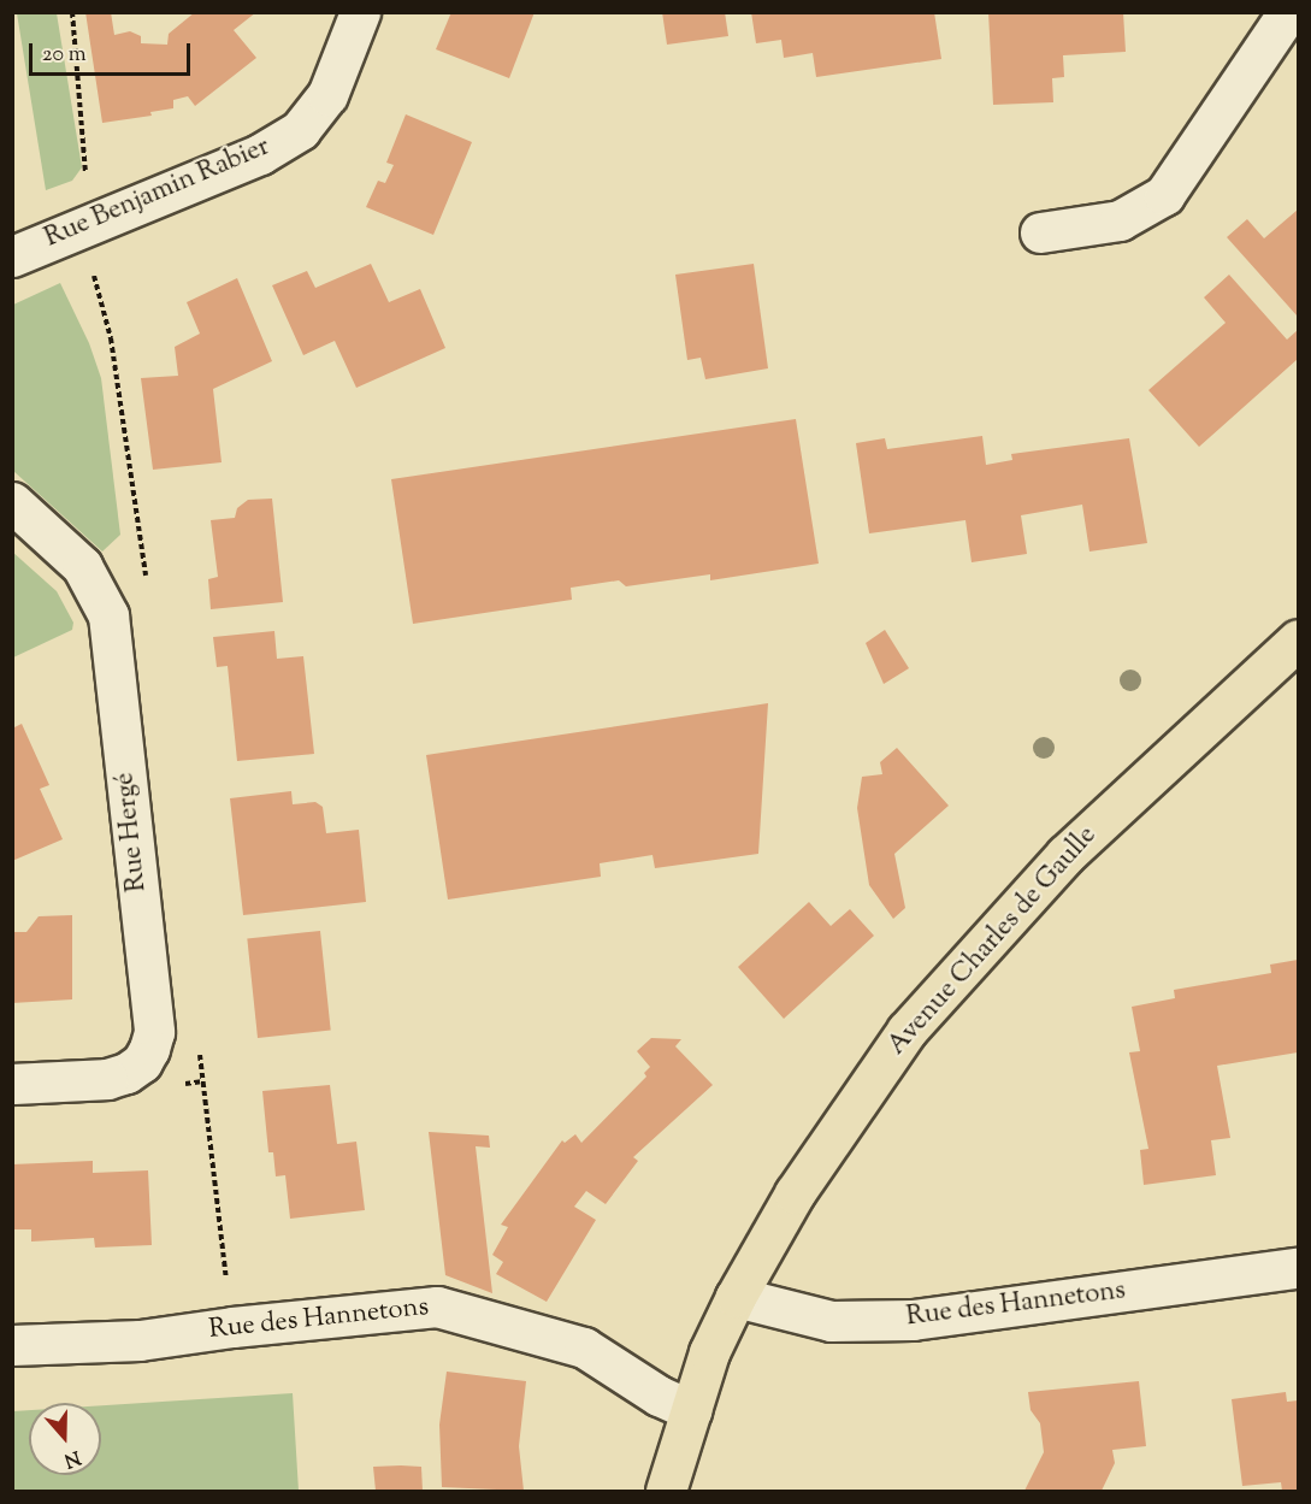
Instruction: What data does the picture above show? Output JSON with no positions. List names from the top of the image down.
{
  "streets": {
    "main road": ["Avenue Charles de Gaulle"],
    "street": ["Rue Benjamin Rabier", "Rue Hergé", "Rue des Hannetons"]
  },
  "crossings": [
    ["Avenue Charles de Gaulle", "Rue des Hannetons"]
  ],
  "scale_bar": "20 m",
  "north": "bottom"
}
